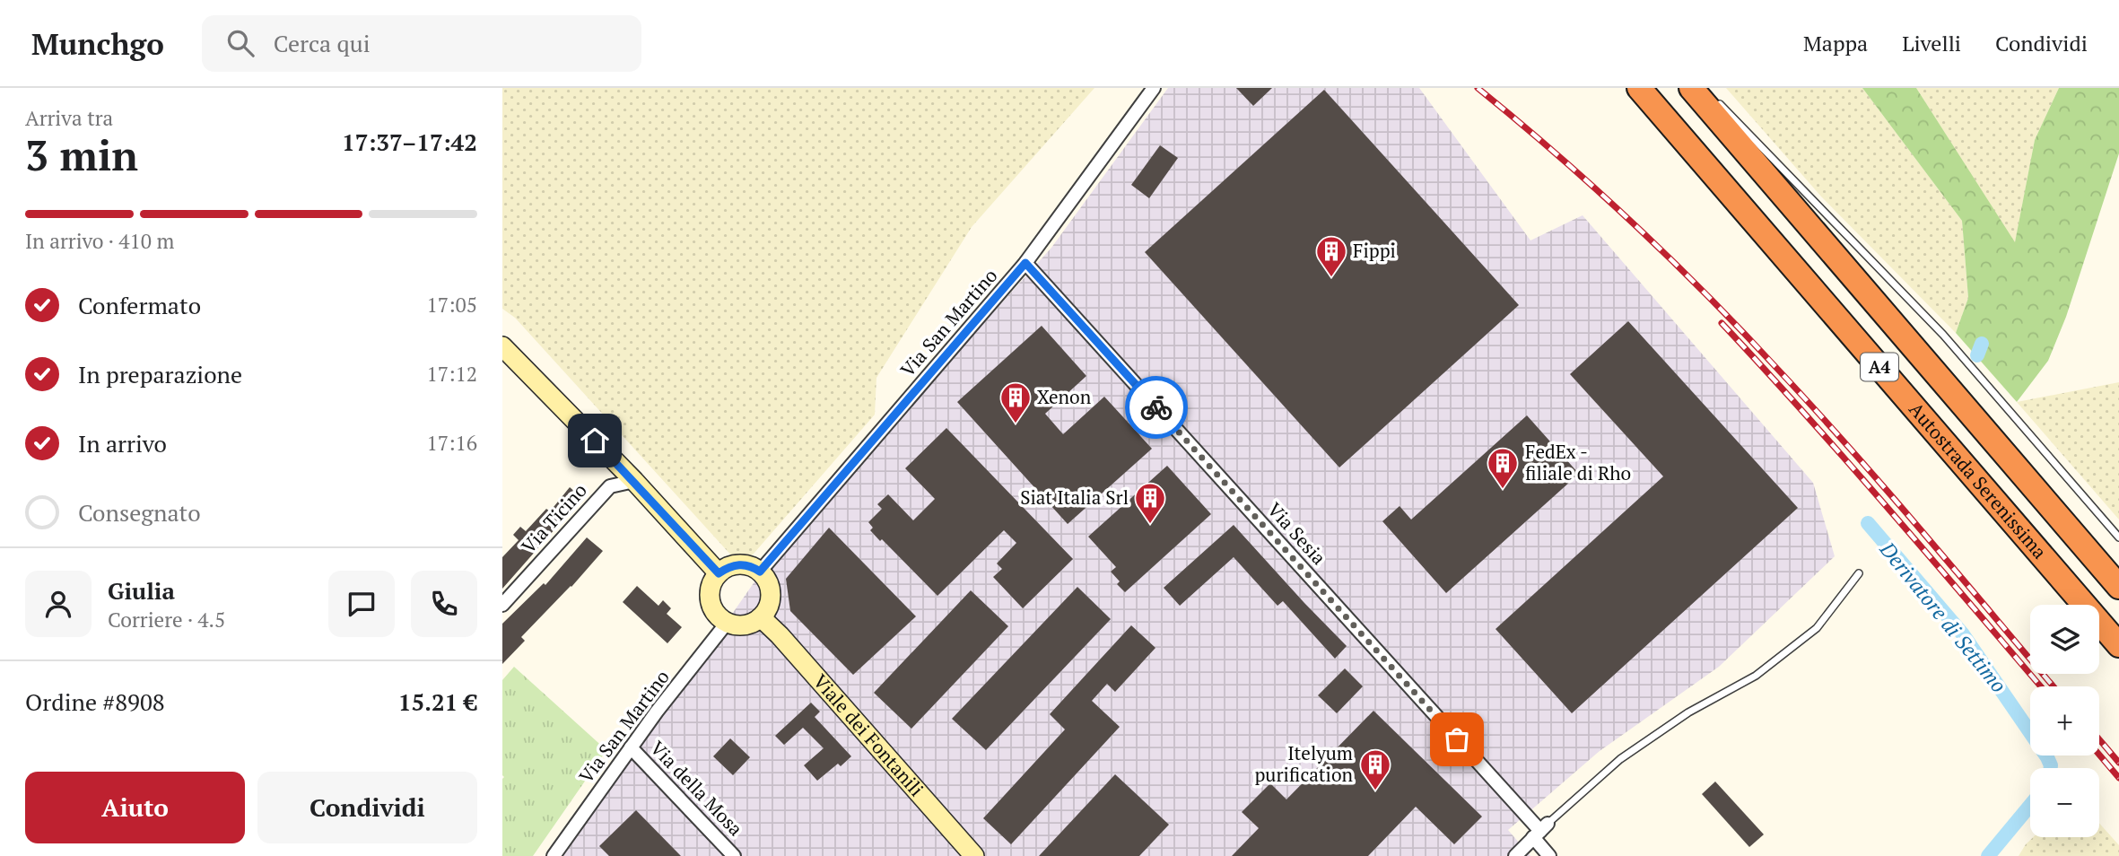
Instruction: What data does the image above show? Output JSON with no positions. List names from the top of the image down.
{
  "streets": {
    "highway": ["A4", "Autostrada Serenissima"],
    "main road": ["Viale dei Fontanili"],
    "street": [
      "Via San Martino",
      "Via Ticino",
      "Via Sesia",
      "Via della Mosa"
    ]
  },
  "crossings": [
    ["Via San Martino", "Via Sesia"],
    ["Via San Martino", "Viale dei Fontanili"],
    ["Via San Martino", "Via della Mosa"]
  ],
  "water": ["Derivatore di Settimo"],
  "places": {
    "building": [
      "Fippi",
      "Xenon",
      "FedEx - filiale di Rho",
      "Siat Italia Srl",
      "Itelyum purification"
    ]
  },
  "page": {
    "header": "Munchgo",
    "search": "Cerca qui",
    "nav": ["Mappa", "Livelli", "Condividi"],
    "heading": ["3 min", "Arriva tra", "17:37–17:42"],
    "panel": [
      "Giulia",
      "Corriere · 4.5",
      "Ordine #8908",
      "15.21 €"
    ],
    "bar": "In arrivo · 410 m",
    "list": [
      ["Confermato", "17:05"],
      ["In preparazione", "17:12"],
      ["In arrivo", "17:16"],
      "Consegnato"
    ],
    "map_buttons": ["+", "−"],
    "buttons": ["Aiuto", "Condividi"]
  }
}
